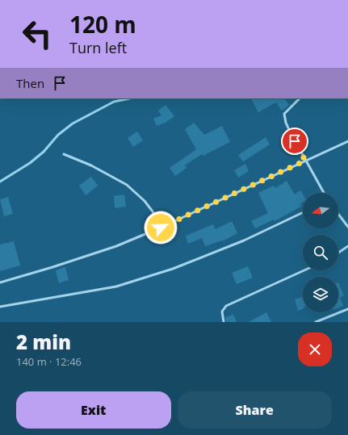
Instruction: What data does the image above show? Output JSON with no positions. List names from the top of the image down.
{
  "north": "left",
  "page": {
    "turn": ["120 m", "Turn left"],
    "then": "Then",
    "heading": ["2 min", "140 m · 12:46"],
    "buttons": ["Exit", "Share"]
  }
}
